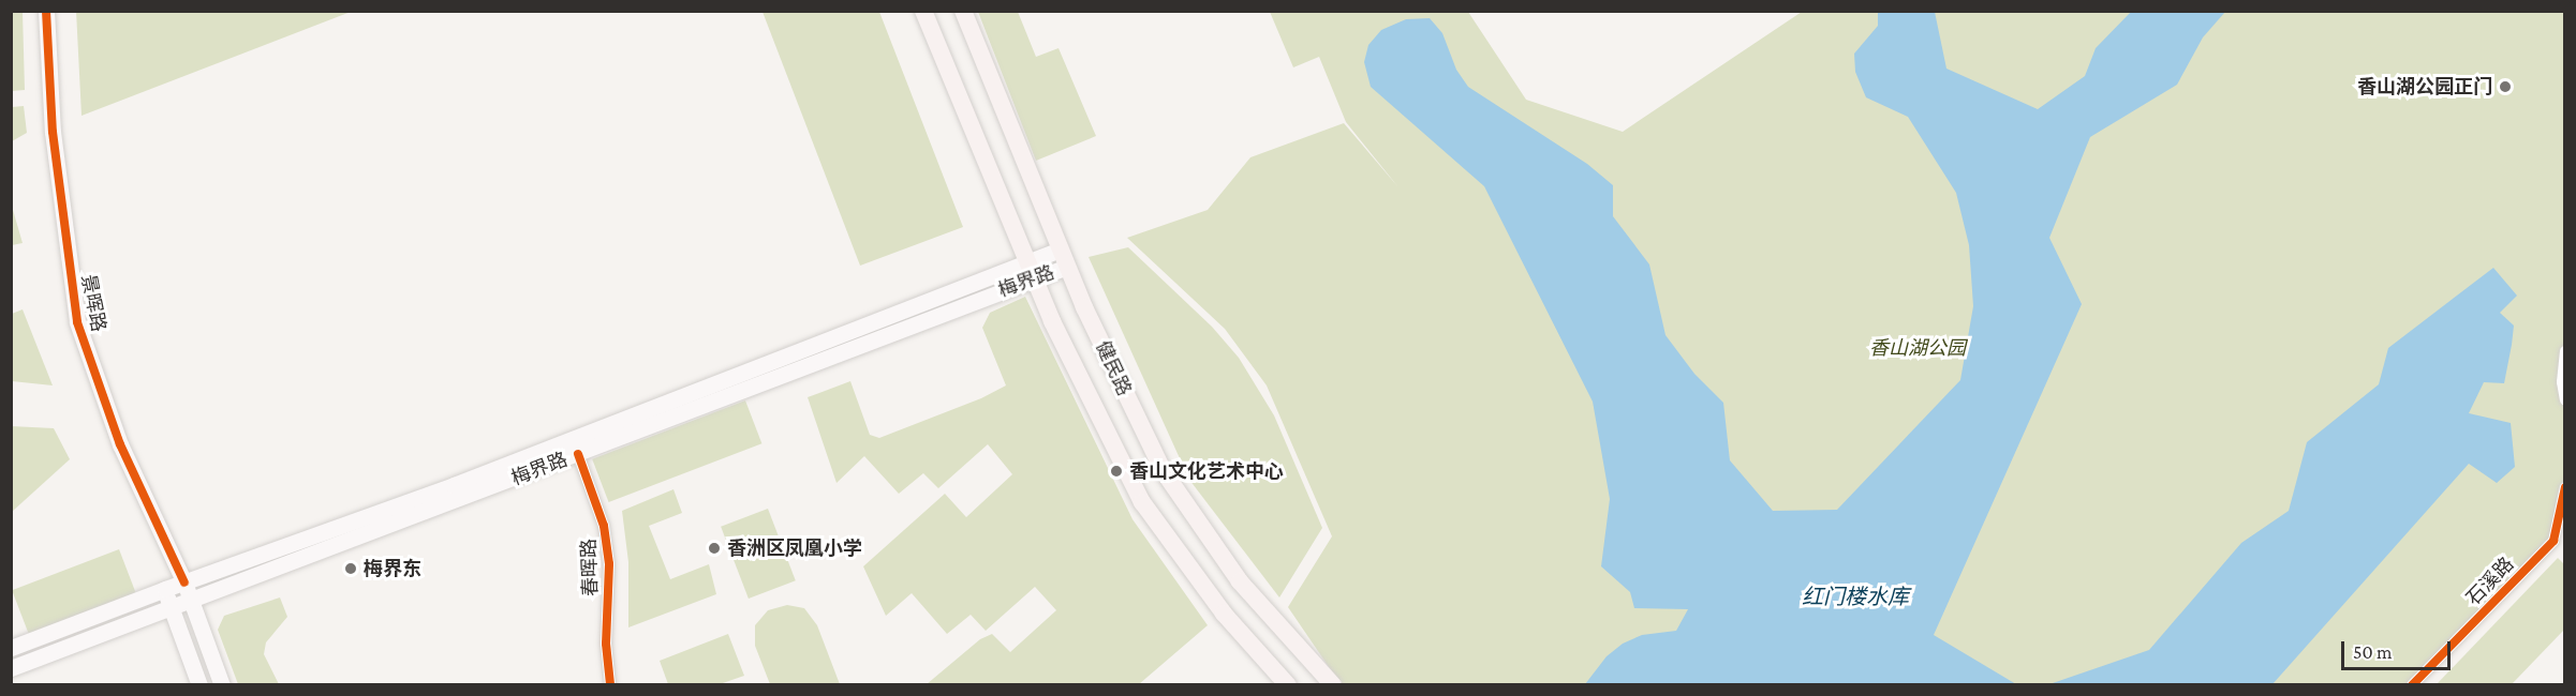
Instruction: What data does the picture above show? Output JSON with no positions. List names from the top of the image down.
{
  "streets": {
    "main road": ["梅界路", "景晖路", "健民路"],
    "street": ["春晖路", "石溪路"]
  },
  "crossings": [
    ["梅界路", "景晖路"],
    ["梅界路", "健民路"],
    ["梅界路", "春晖路"]
  ],
  "water": ["红门楼水库"],
  "parks": ["香山湖公园"],
  "places": [
    "香山湖公园正门",
    "香山文化艺术中心",
    "香洲区凤凰小学",
    "梅界东"
  ],
  "scale_bar": "50 m"
}
